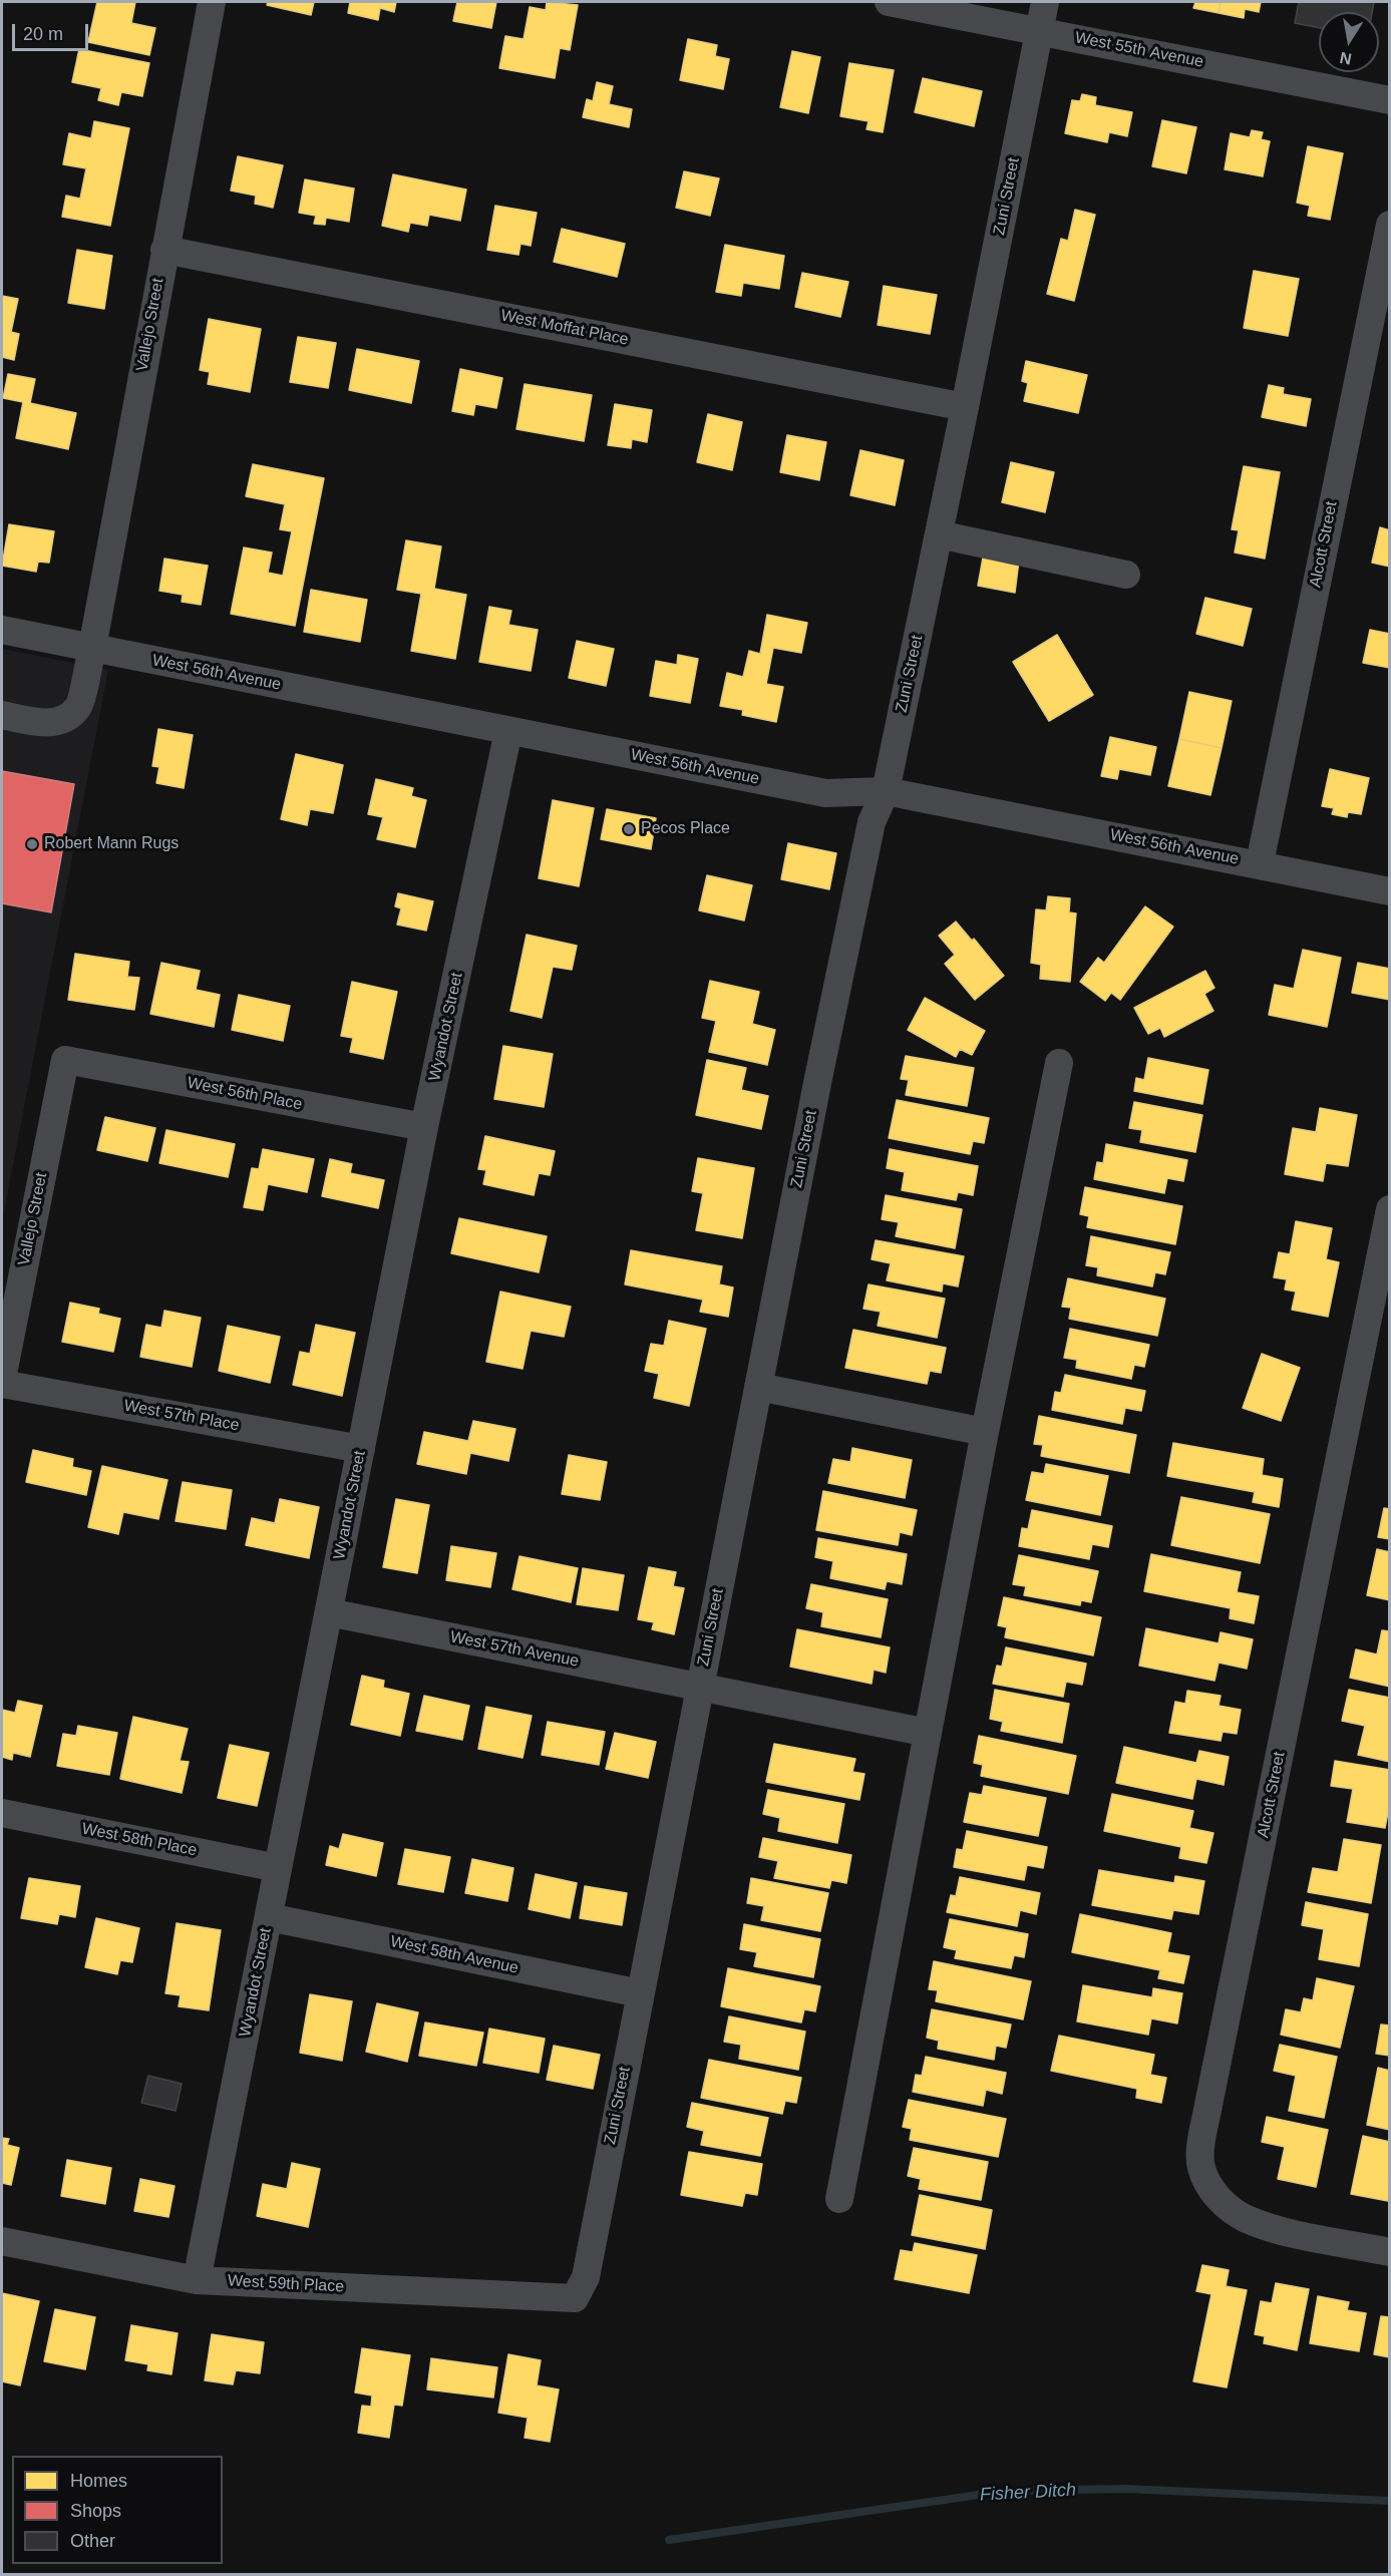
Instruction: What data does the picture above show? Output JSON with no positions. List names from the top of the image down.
{
  "streets": {
    "street": [
      "West 55th Avenue",
      "Zuni Street",
      "Vallejo Street",
      "West Moffat Place",
      "Alcott Street",
      "West 56th Avenue",
      "Wyandot Street",
      "West 56th Place",
      "West 57th Place",
      "West 57th Avenue",
      "West 58th Place",
      "West 58th Avenue",
      "West 59th Place"
    ]
  },
  "crossings": [
    ["West 55th Avenue", "Zuni Street"],
    ["Zuni Street", "West Moffat Place"],
    ["Zuni Street", "West 56th Avenue"],
    ["Zuni Street", "West 57th Avenue"],
    ["Zuni Street", "West 58th Avenue"],
    ["Zuni Street", "West 59th Place"],
    ["Vallejo Street", "West Moffat Place"],
    ["Vallejo Street", "West 56th Avenue"],
    ["Vallejo Street", "West 56th Place"],
    ["Alcott Street", "West 56th Avenue"],
    ["West 56th Avenue", "Wyandot Street"],
    ["Wyandot Street", "West 56th Place"],
    ["Wyandot Street", "West 57th Place"],
    ["Wyandot Street", "West 57th Avenue"],
    ["Wyandot Street", "West 58th Place"],
    ["Wyandot Street", "West 58th Avenue"],
    ["Wyandot Street", "West 59th Place"]
  ],
  "water": ["Fisher Ditch"],
  "places": ["Pecos Place", "Robert Mann Rugs"],
  "legend": ["Homes", "Shops", "Other"],
  "scale_bar": "20 m",
  "north": "bottom"
}
